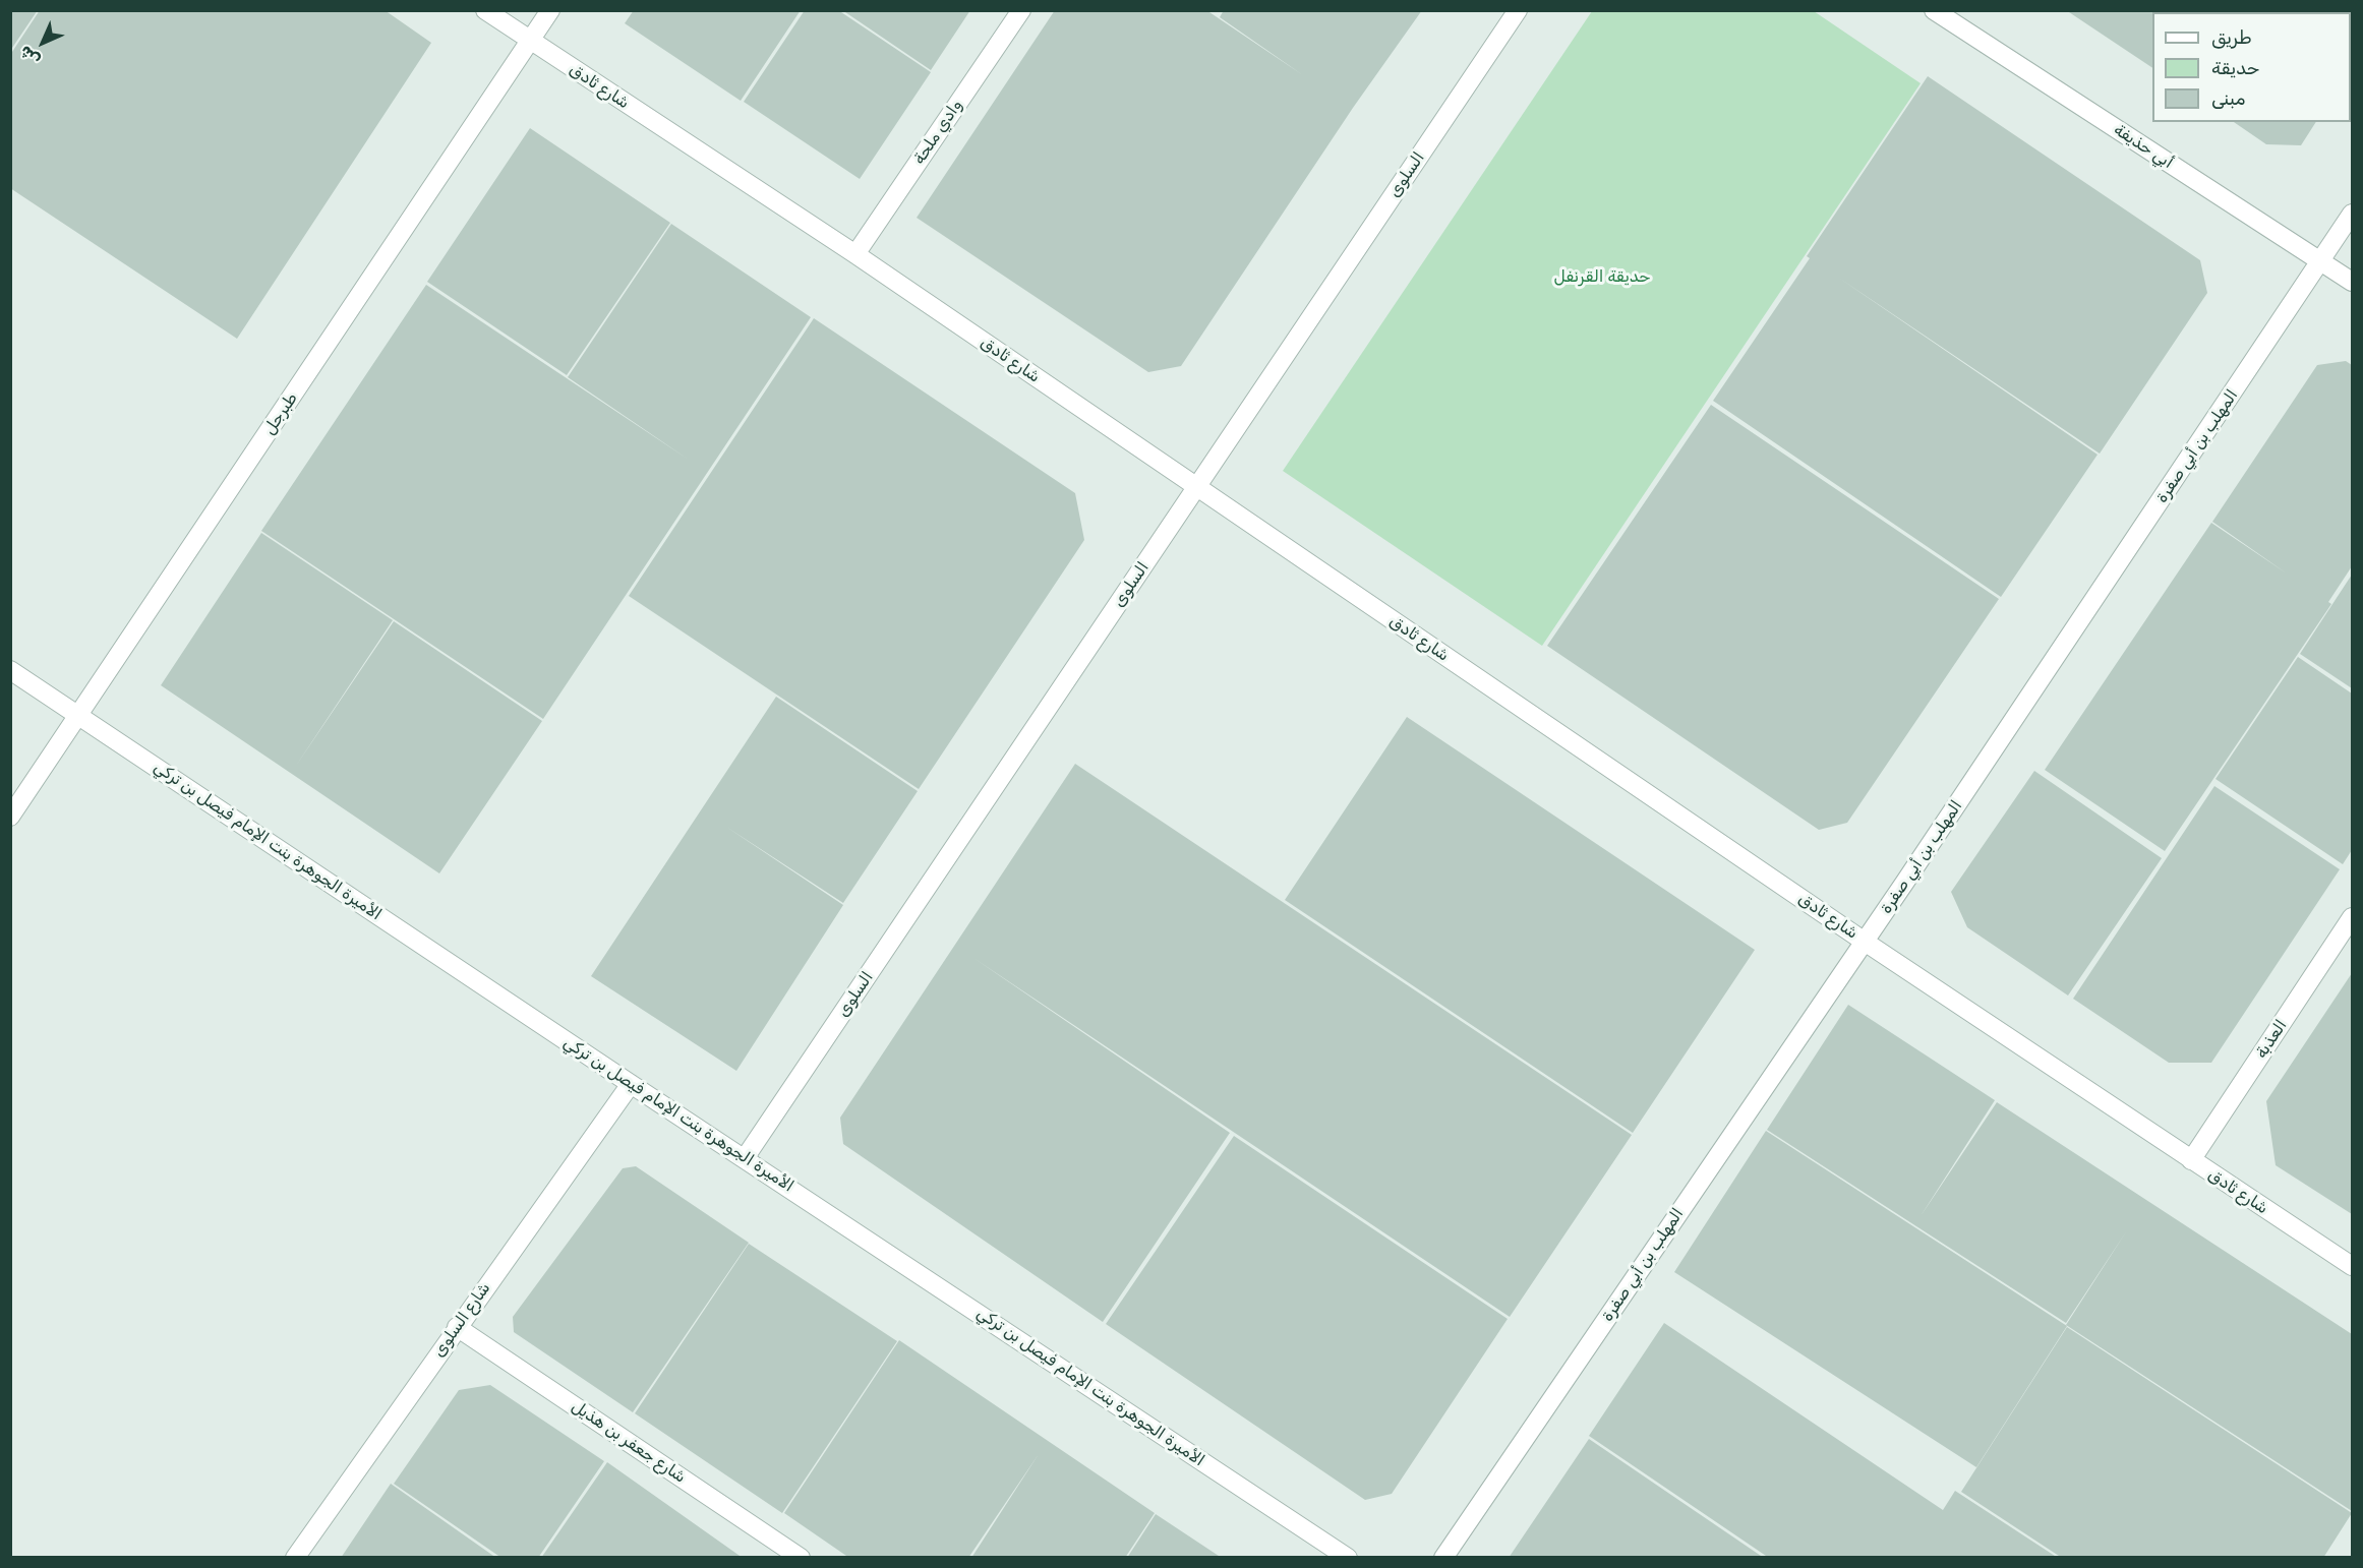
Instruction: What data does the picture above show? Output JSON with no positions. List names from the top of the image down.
{
  "streets": {
    "street": [
      "شارع ثادق",
      "وادي ملحة",
      "أبي حذيفة",
      "السلوى",
      "طبرجل",
      "المهلب بن أبي صفرة",
      "الأميرة الجوهرة بنت الإمام فيصل بن تركي",
      "العذبة",
      "شارع السلوى",
      "شارع جعفر بن هذيل"
    ]
  },
  "crossings": [
    ["شارع ثادق", "وادي ملحة"],
    ["شارع ثادق", "السلوى"],
    ["شارع ثادق", "طبرجل"],
    ["شارع ثادق", "المهلب بن أبي صفرة"],
    ["شارع ثادق", "العذبة"],
    ["أبي حذيفة", "المهلب بن أبي صفرة"],
    ["السلوى", "الأميرة الجوهرة بنت الإمام فيصل بن تركي"],
    ["طبرجل", "الأميرة الجوهرة بنت الإمام فيصل بن تركي"],
    ["الأميرة الجوهرة بنت الإمام فيصل بن تركي", "شارع السلوى"],
    ["شارع السلوى", "شارع جعفر بن هذيل"]
  ],
  "parks": ["حديقة القرنفل"],
  "legend": ["طريق", "حديقة", "مبنى"],
  "north": "bottom left"
}
